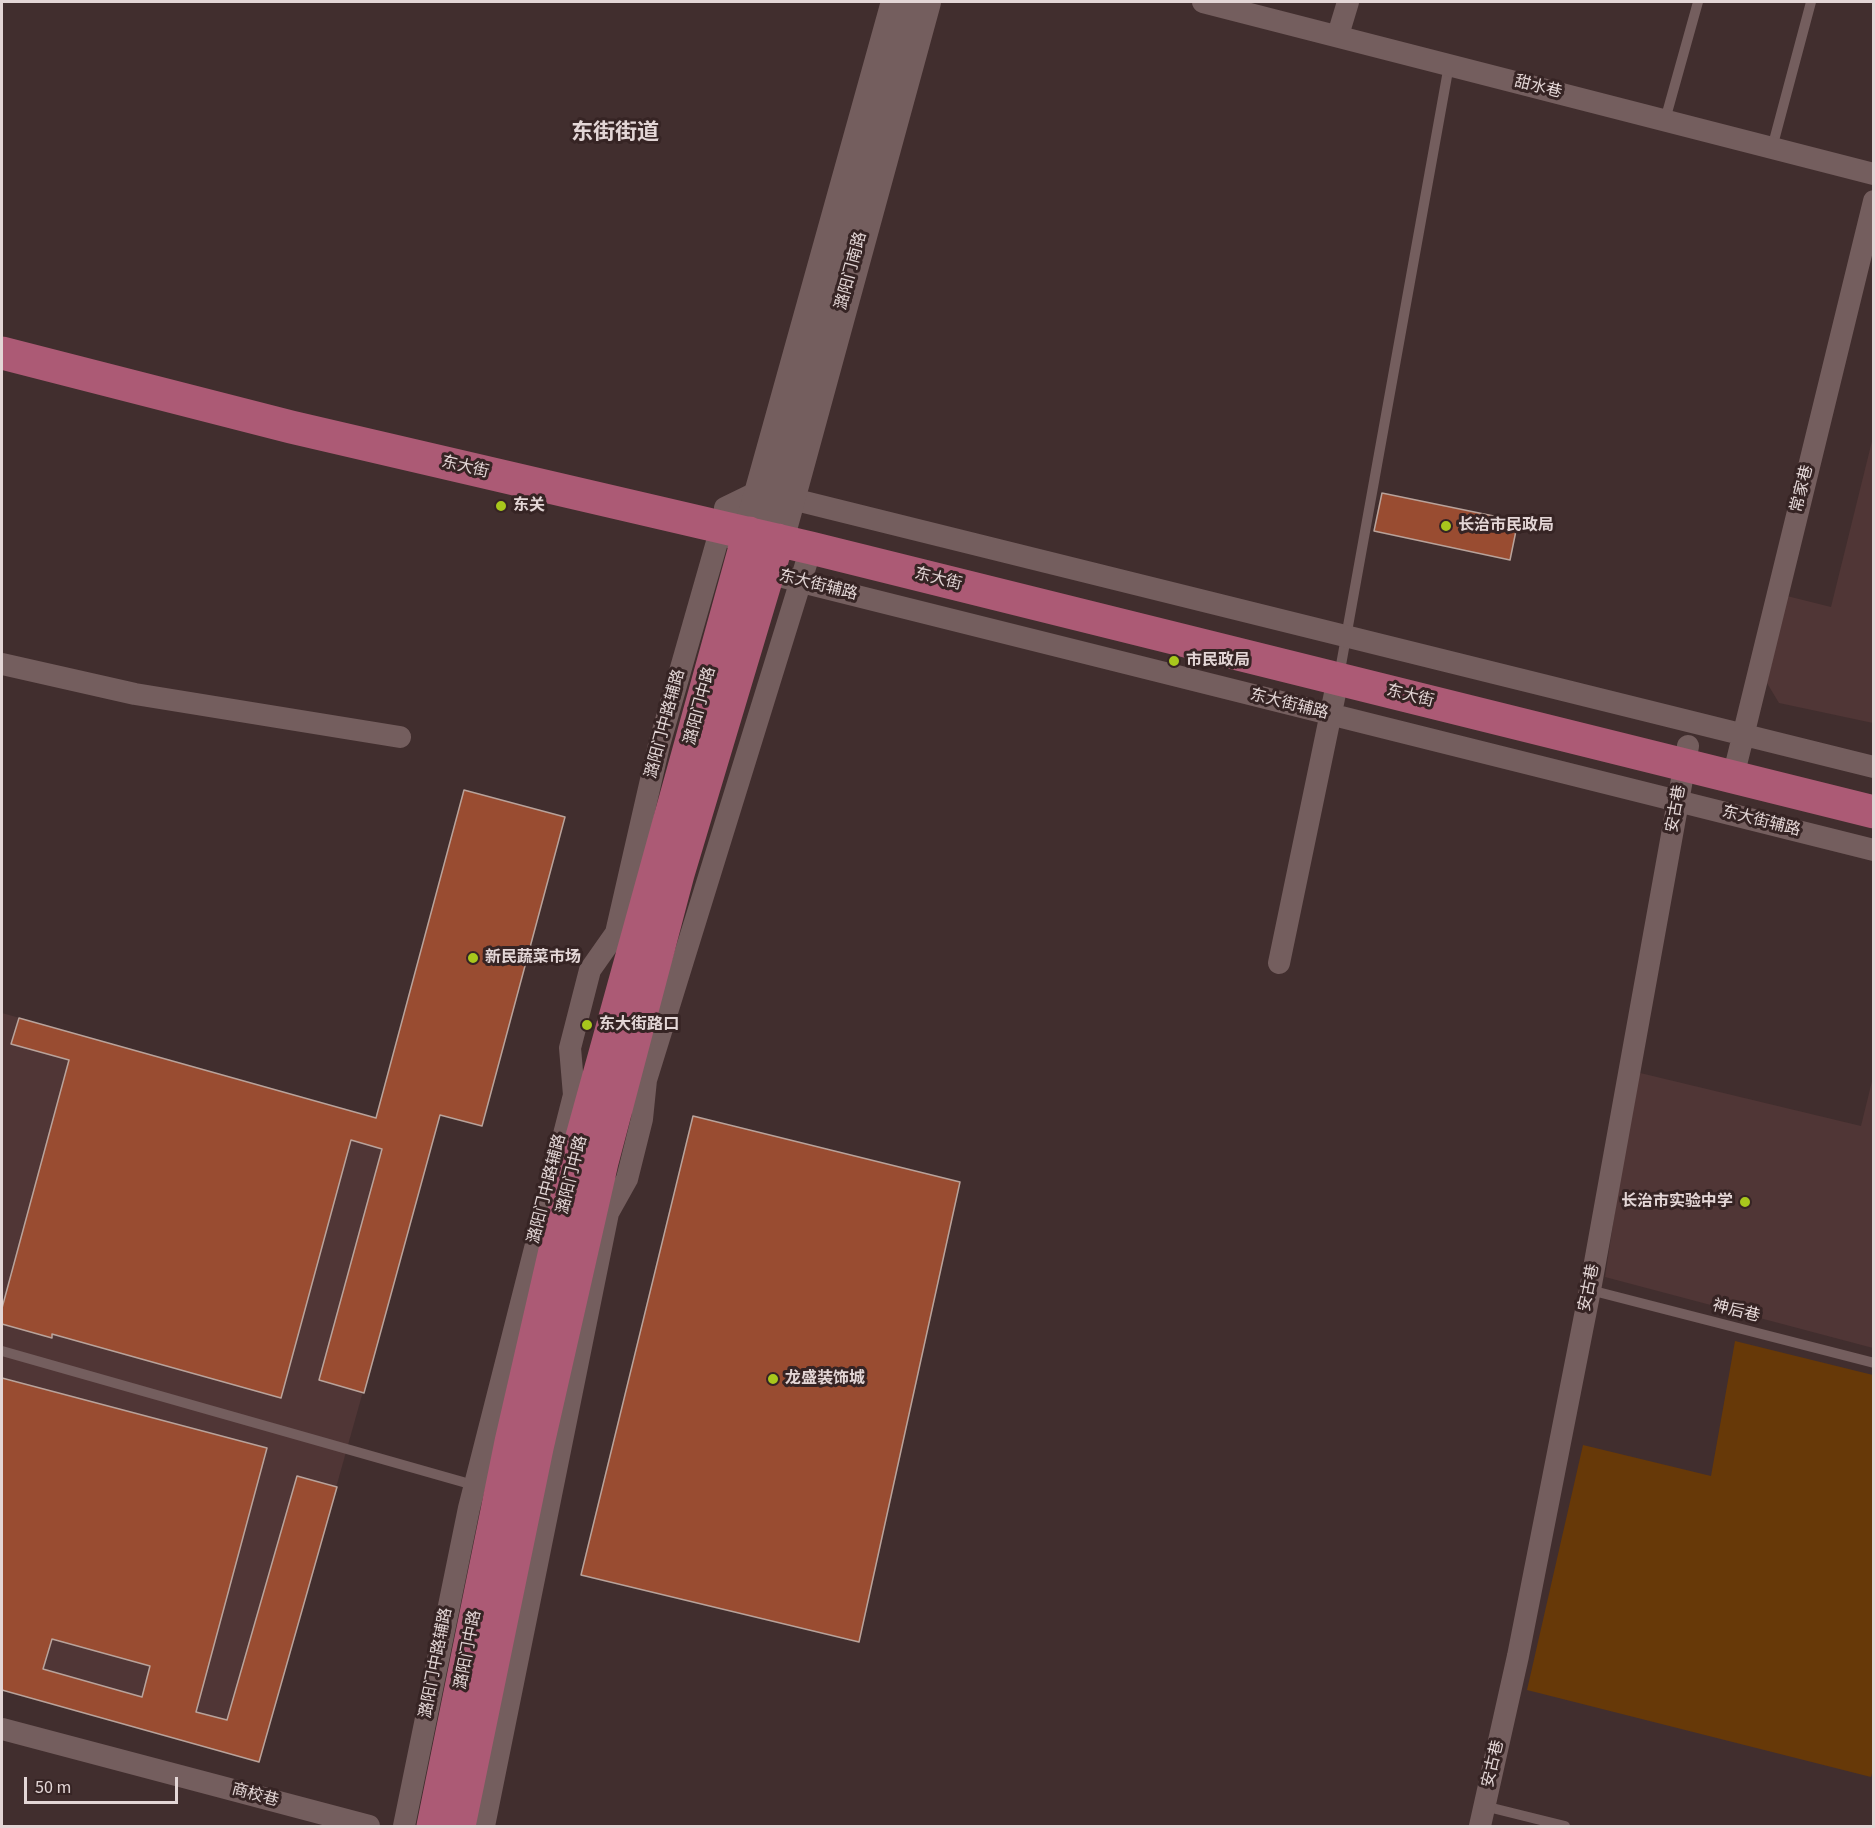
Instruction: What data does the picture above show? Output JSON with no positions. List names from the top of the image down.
{
  "streets": {
    "main road": ["潞阳门南路", "东大街", "潞阳门中路"],
    "street": [
      "甜水巷",
      "常家巷",
      "东大街辅路",
      "潞阳门中路辅路",
      "安古巷",
      "商校巷"
    ],
    "lane": ["神后巷"]
  },
  "crossings": [
    ["潞阳门南路", "东大街"],
    ["潞阳门南路", "潞阳门中路"],
    ["东大街", "常家巷"],
    ["东大街", "潞阳门中路"],
    ["东大街", "安古巷"],
    ["东大街辅路", "潞阳门中路"],
    ["东大街辅路", "安古巷"],
    ["潞阳门中路", "潞阳门中路辅路"],
    ["安古巷", "神后巷"]
  ],
  "districts": ["东街街道"],
  "places": [
    "东关",
    "长治市民政局",
    "市民政局",
    "新民蔬菜市场",
    "东大街路口",
    "长治市实验中学",
    "龙盛装饰城"
  ],
  "scale_bar": "50 m"
}
